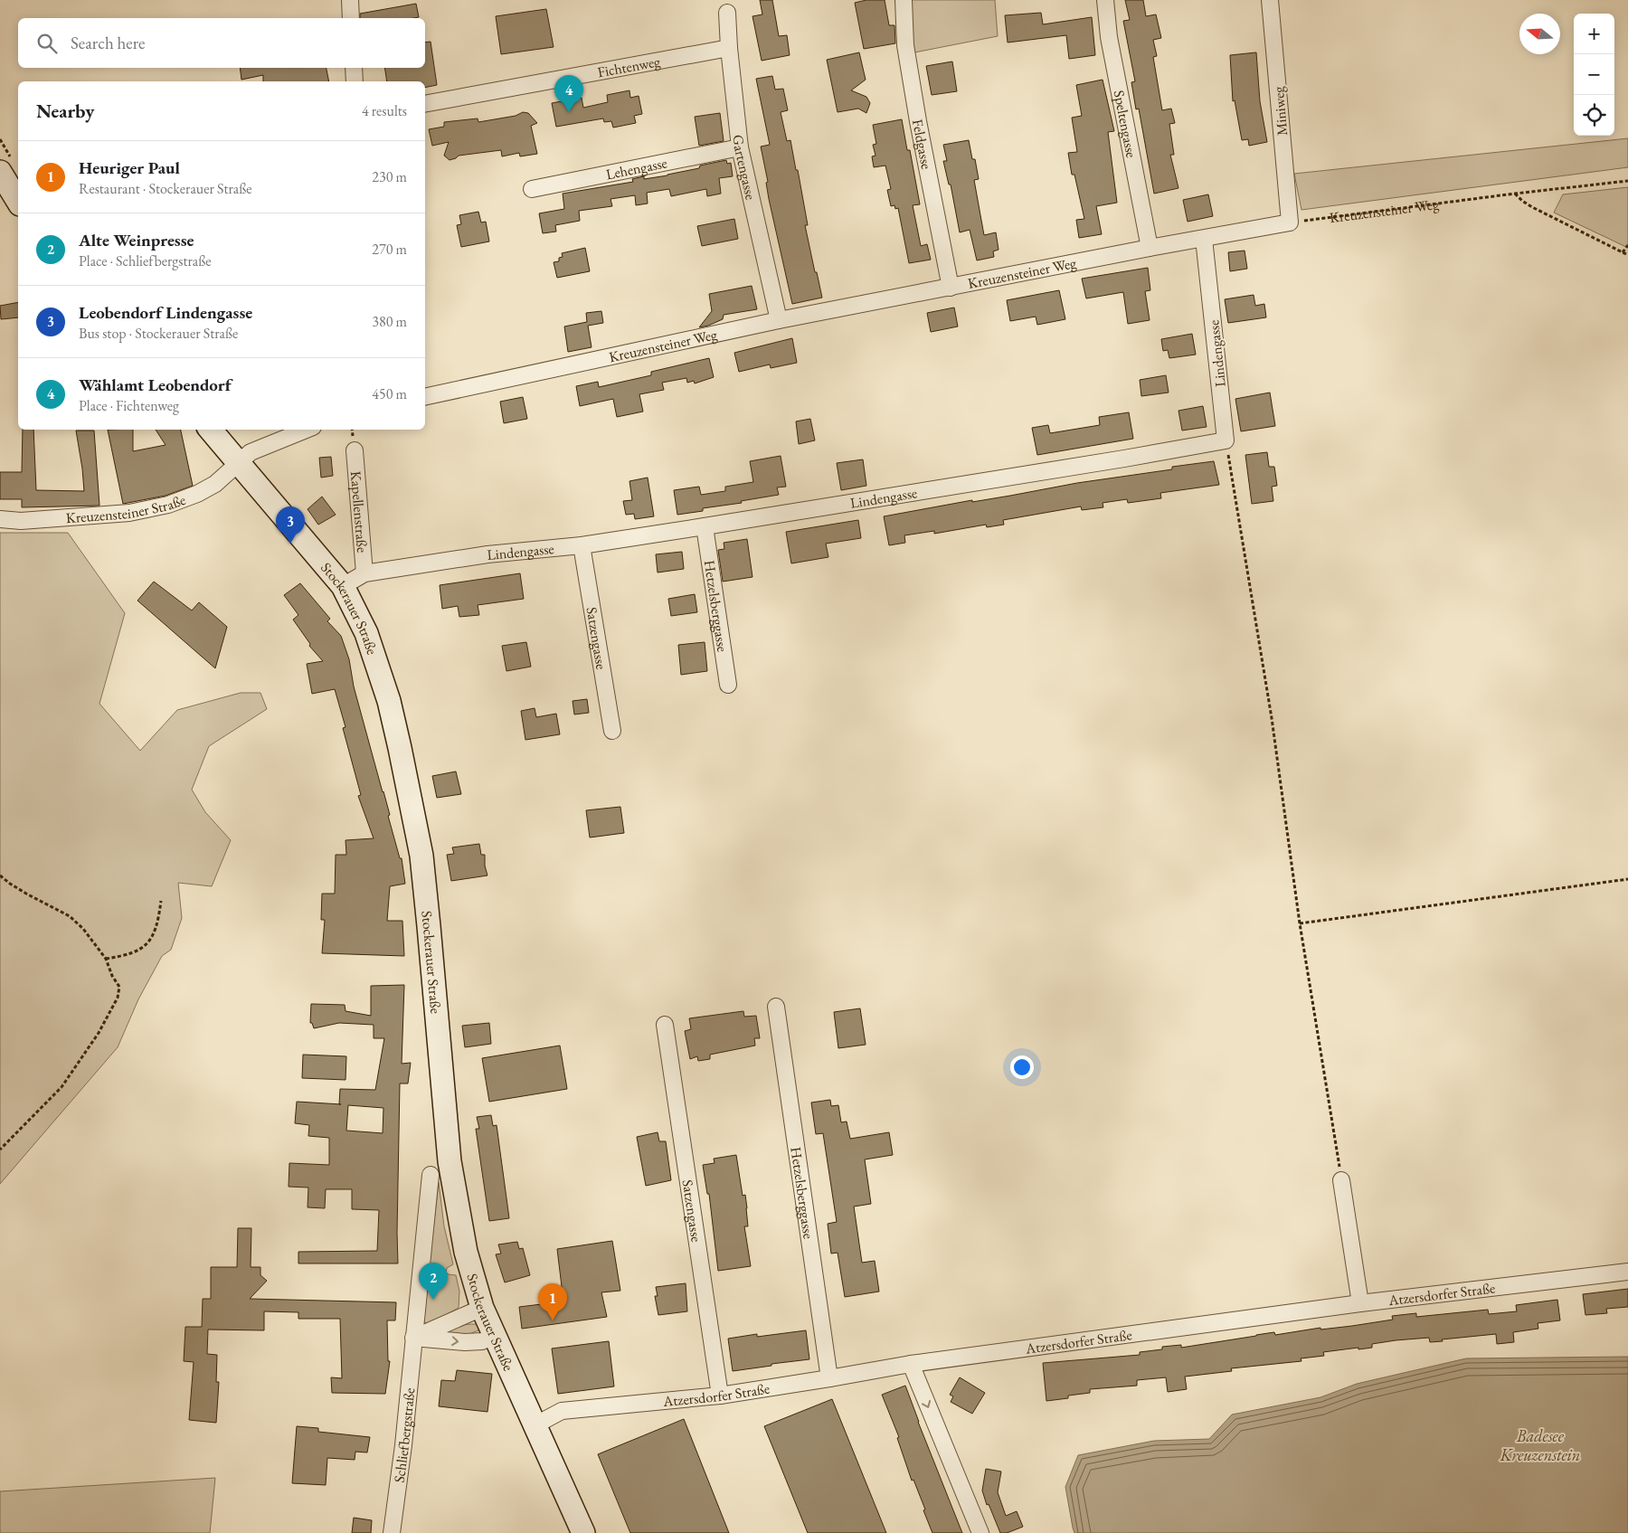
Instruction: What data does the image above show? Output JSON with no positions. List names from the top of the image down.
{
  "streets": {
    "street": [
      "Fichtenweg",
      "Miniweg",
      "Speltengasse",
      "Feldgasse",
      "Gartengasse",
      "Lehengasse",
      "Kreuzensteiner Weg",
      "Lindengasse",
      "Kreuzensteiner Straße",
      "Kapellenstraße",
      "Hetzelsberggasse",
      "Stockerauer Straße",
      "Satzengasse",
      "Atzersdorfer Straße",
      "Schliefbergstraße"
    ]
  },
  "crossings": [
    ["Fichtenweg", "Gartengasse"],
    ["Miniweg", "Kreuzensteiner Weg"],
    ["Speltengasse", "Kreuzensteiner Weg"],
    ["Feldgasse", "Kreuzensteiner Weg"],
    ["Gartengasse", "Lehengasse"],
    ["Gartengasse", "Kreuzensteiner Weg"],
    ["Kreuzensteiner Weg", "Lindengasse"],
    ["Lindengasse", "Kapellenstraße"],
    ["Lindengasse", "Hetzelsberggasse"],
    ["Lindengasse", "Stockerauer Straße"],
    ["Lindengasse", "Satzengasse"],
    ["Kreuzensteiner Straße", "Stockerauer Straße"],
    ["Hetzelsberggasse", "Atzersdorfer Straße"],
    ["Stockerauer Straße", "Atzersdorfer Straße"],
    ["Satzengasse", "Atzersdorfer Straße"]
  ],
  "water": ["Badesee Kreuzenstein"],
  "north": "left",
  "page": {
    "map_buttons": ["+", "−"],
    "search": "Search here",
    "pins": [
      "4",
      "3",
      "2",
      "1"
    ],
    "heading": ["Nearby", "4 results"],
    "list": [
      {
        "mark": "1",
        "name": "Heuriger Paul",
        "note": "Restaurant · Stockerauer Straße",
        "value": "230 m"
      },
      {
        "mark": "2",
        "name": "Alte Weinpresse",
        "note": "Place · Schliefbergstraße",
        "value": "270 m"
      },
      {
        "mark": "3",
        "name": "Leobendorf Lindengasse",
        "note": "Bus stop · Stockerauer Straße",
        "value": "380 m"
      },
      {
        "mark": "4",
        "name": "Wählamt Leobendorf",
        "note": "Place · Fichtenweg",
        "value": "450 m"
      }
    ]
  }
}
